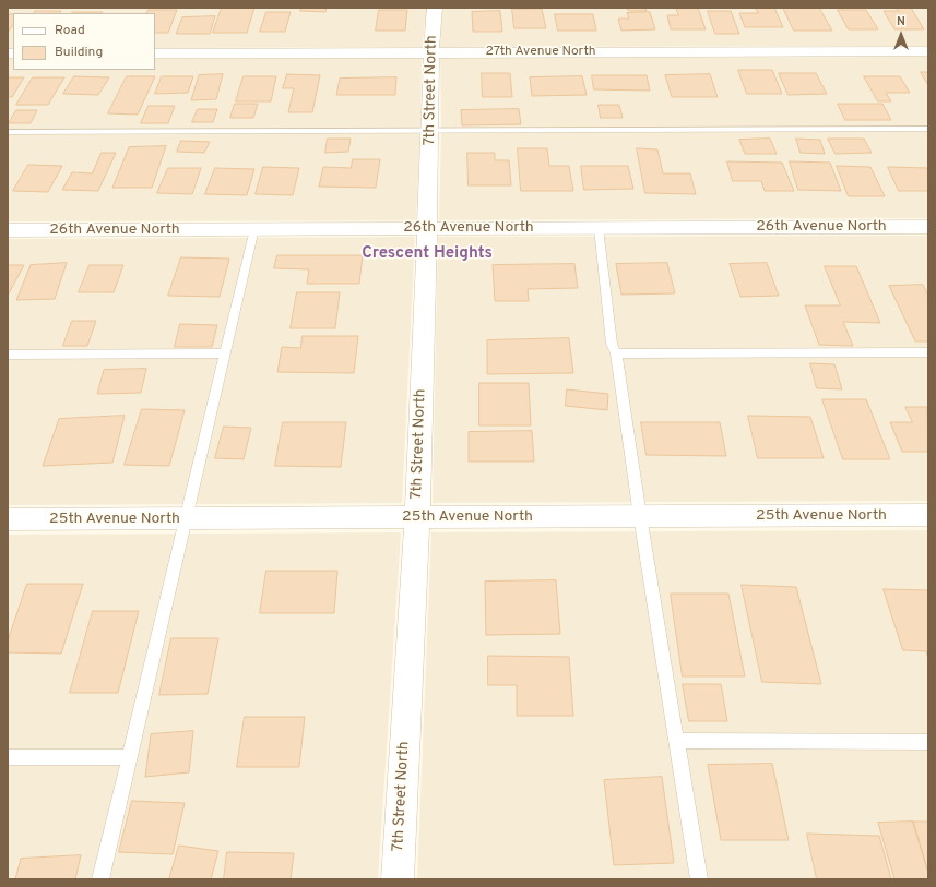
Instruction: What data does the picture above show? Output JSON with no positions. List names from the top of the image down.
{
  "streets": {
    "street": [
      "27th Avenue North",
      "7th Street North",
      "26th Avenue North",
      "25th Avenue North"
    ]
  },
  "crossings": [
    ["27th Avenue North", "7th Street North"],
    ["7th Street North", "26th Avenue North"],
    ["7th Street North", "25th Avenue North"]
  ],
  "districts": ["Crescent Heights"],
  "legend": ["Road", "Building"],
  "north": "top"
}
